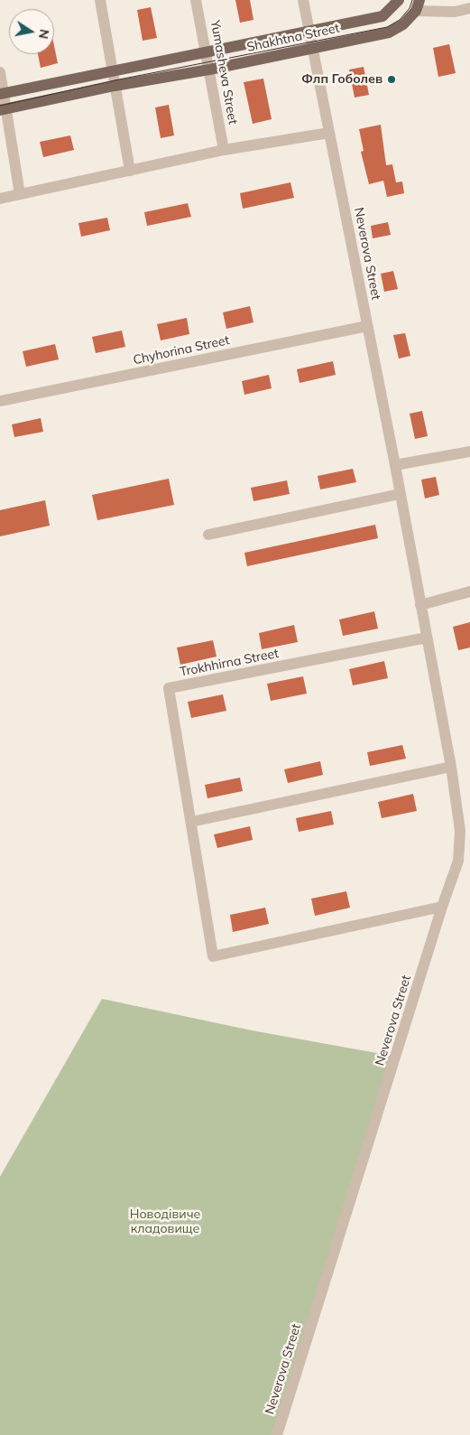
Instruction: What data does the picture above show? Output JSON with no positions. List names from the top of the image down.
{
  "streets": {
    "main road": ["Shakhtna Street"],
    "street": [
      "Yumasheva Street",
      "Neverova Street",
      "Chyhorina Street",
      "Trokhhirna Street"
    ]
  },
  "crossings": [
    ["Shakhtna Street", "Yumasheva Street"],
    ["Shakhtna Street", "Neverova Street"],
    ["Neverova Street", "Chyhorina Street"],
    ["Neverova Street", "Trokhhirna Street"]
  ],
  "parks": ["Новодівиче кладовище"],
  "places": ["Флп Гоболев"],
  "north": "right"
}
